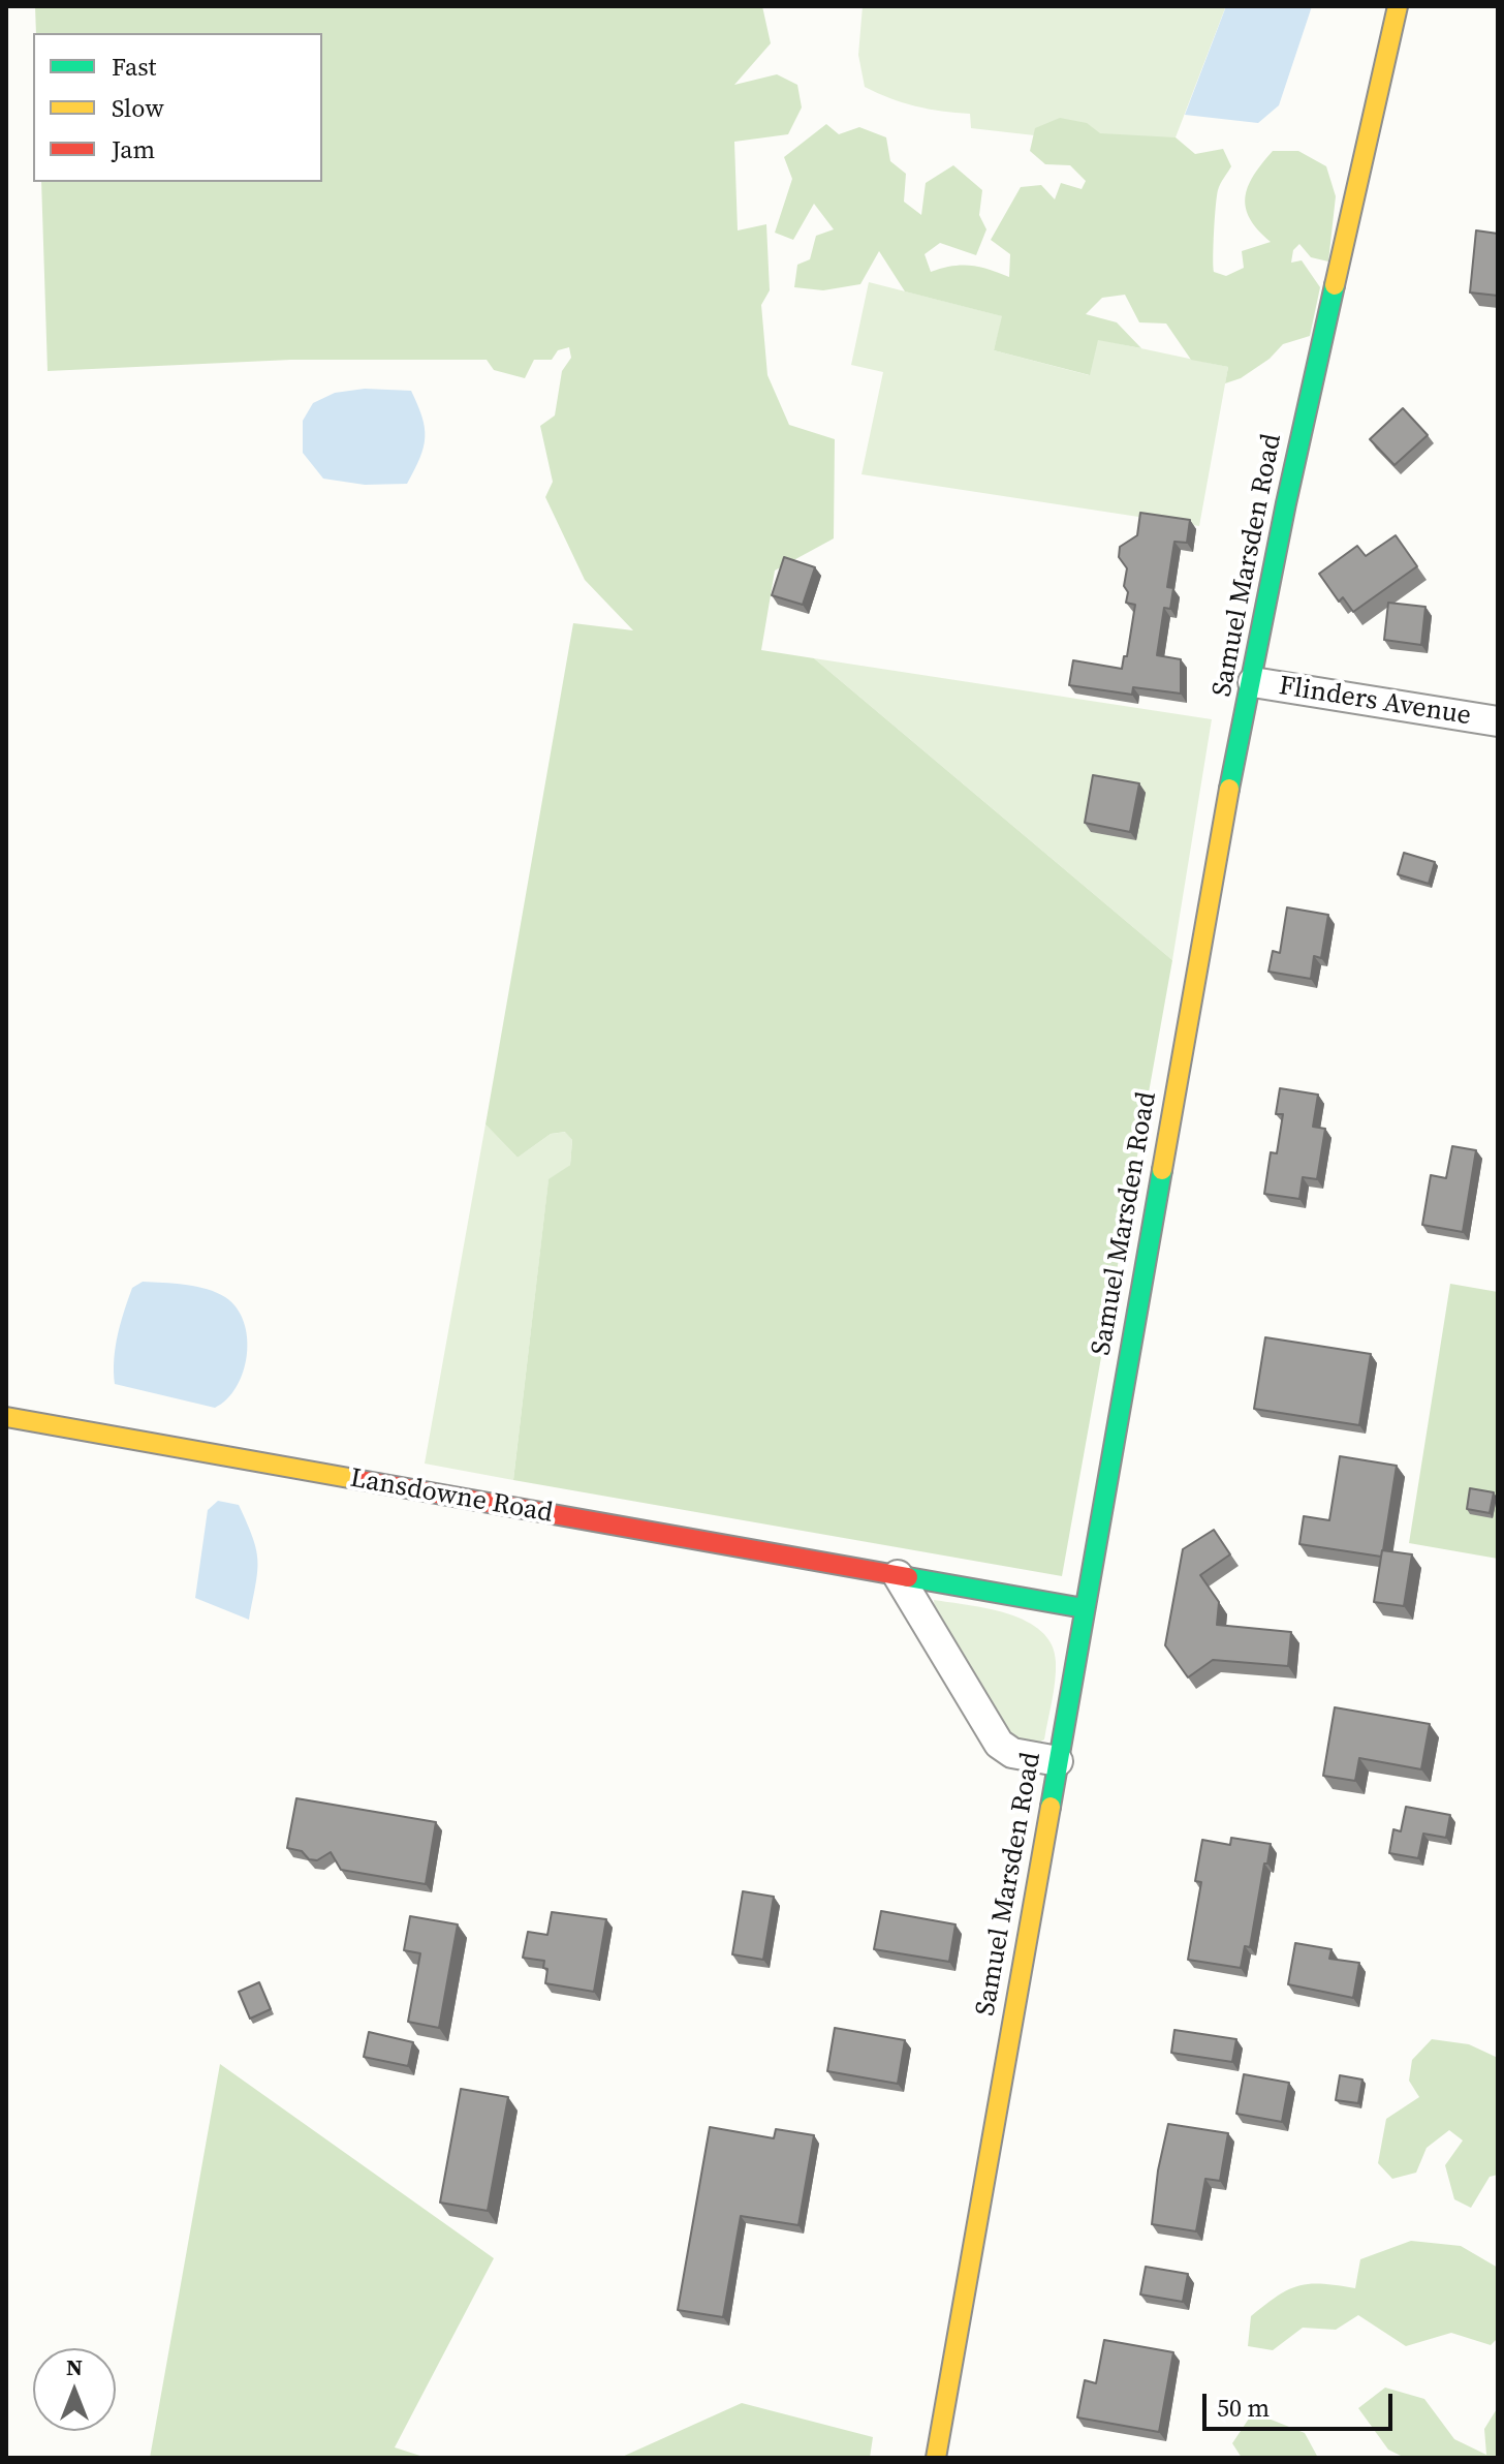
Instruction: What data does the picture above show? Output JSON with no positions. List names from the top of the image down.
{
  "streets": {
    "street": ["Samuel Marsden Road", "Flinders Avenue", "Lansdowne Road"]
  },
  "crossings": [
    ["Samuel Marsden Road", "Flinders Avenue"],
    ["Samuel Marsden Road", "Lansdowne Road"]
  ],
  "legend": ["Fast", "Slow", "Jam"],
  "scale_bar": "50 m",
  "north": "top"
}
